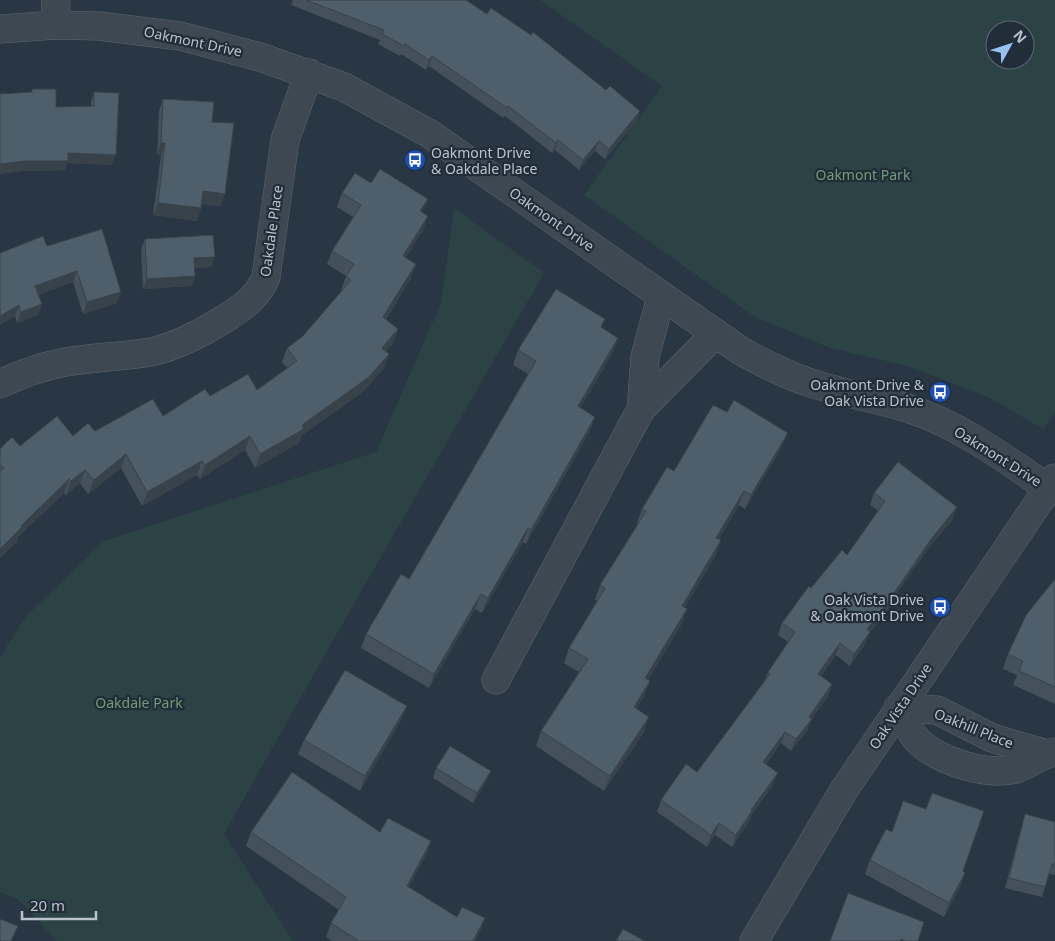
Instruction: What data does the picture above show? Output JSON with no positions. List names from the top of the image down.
{
  "streets": {
    "street": [
      "Oakmont Drive",
      "Oakdale Place",
      "Oak Vista Drive",
      "Oakhill Place"
    ]
  },
  "crossings": [
    ["Oakmont Drive", "Oakdale Place"],
    ["Oakmont Drive", "Oak Vista Drive"],
    ["Oak Vista Drive", "Oakhill Place"]
  ],
  "parks": ["Oakmont Park", "Oakdale Park"],
  "places": {
    "bus stop": ["Oakmont Drive & Oakdale Place", "Oakmont Drive & Oak Vista Drive", "Oak Vista Drive & Oakmont Drive"]
  },
  "scale_bar": "20 m",
  "north": "top right"
}
